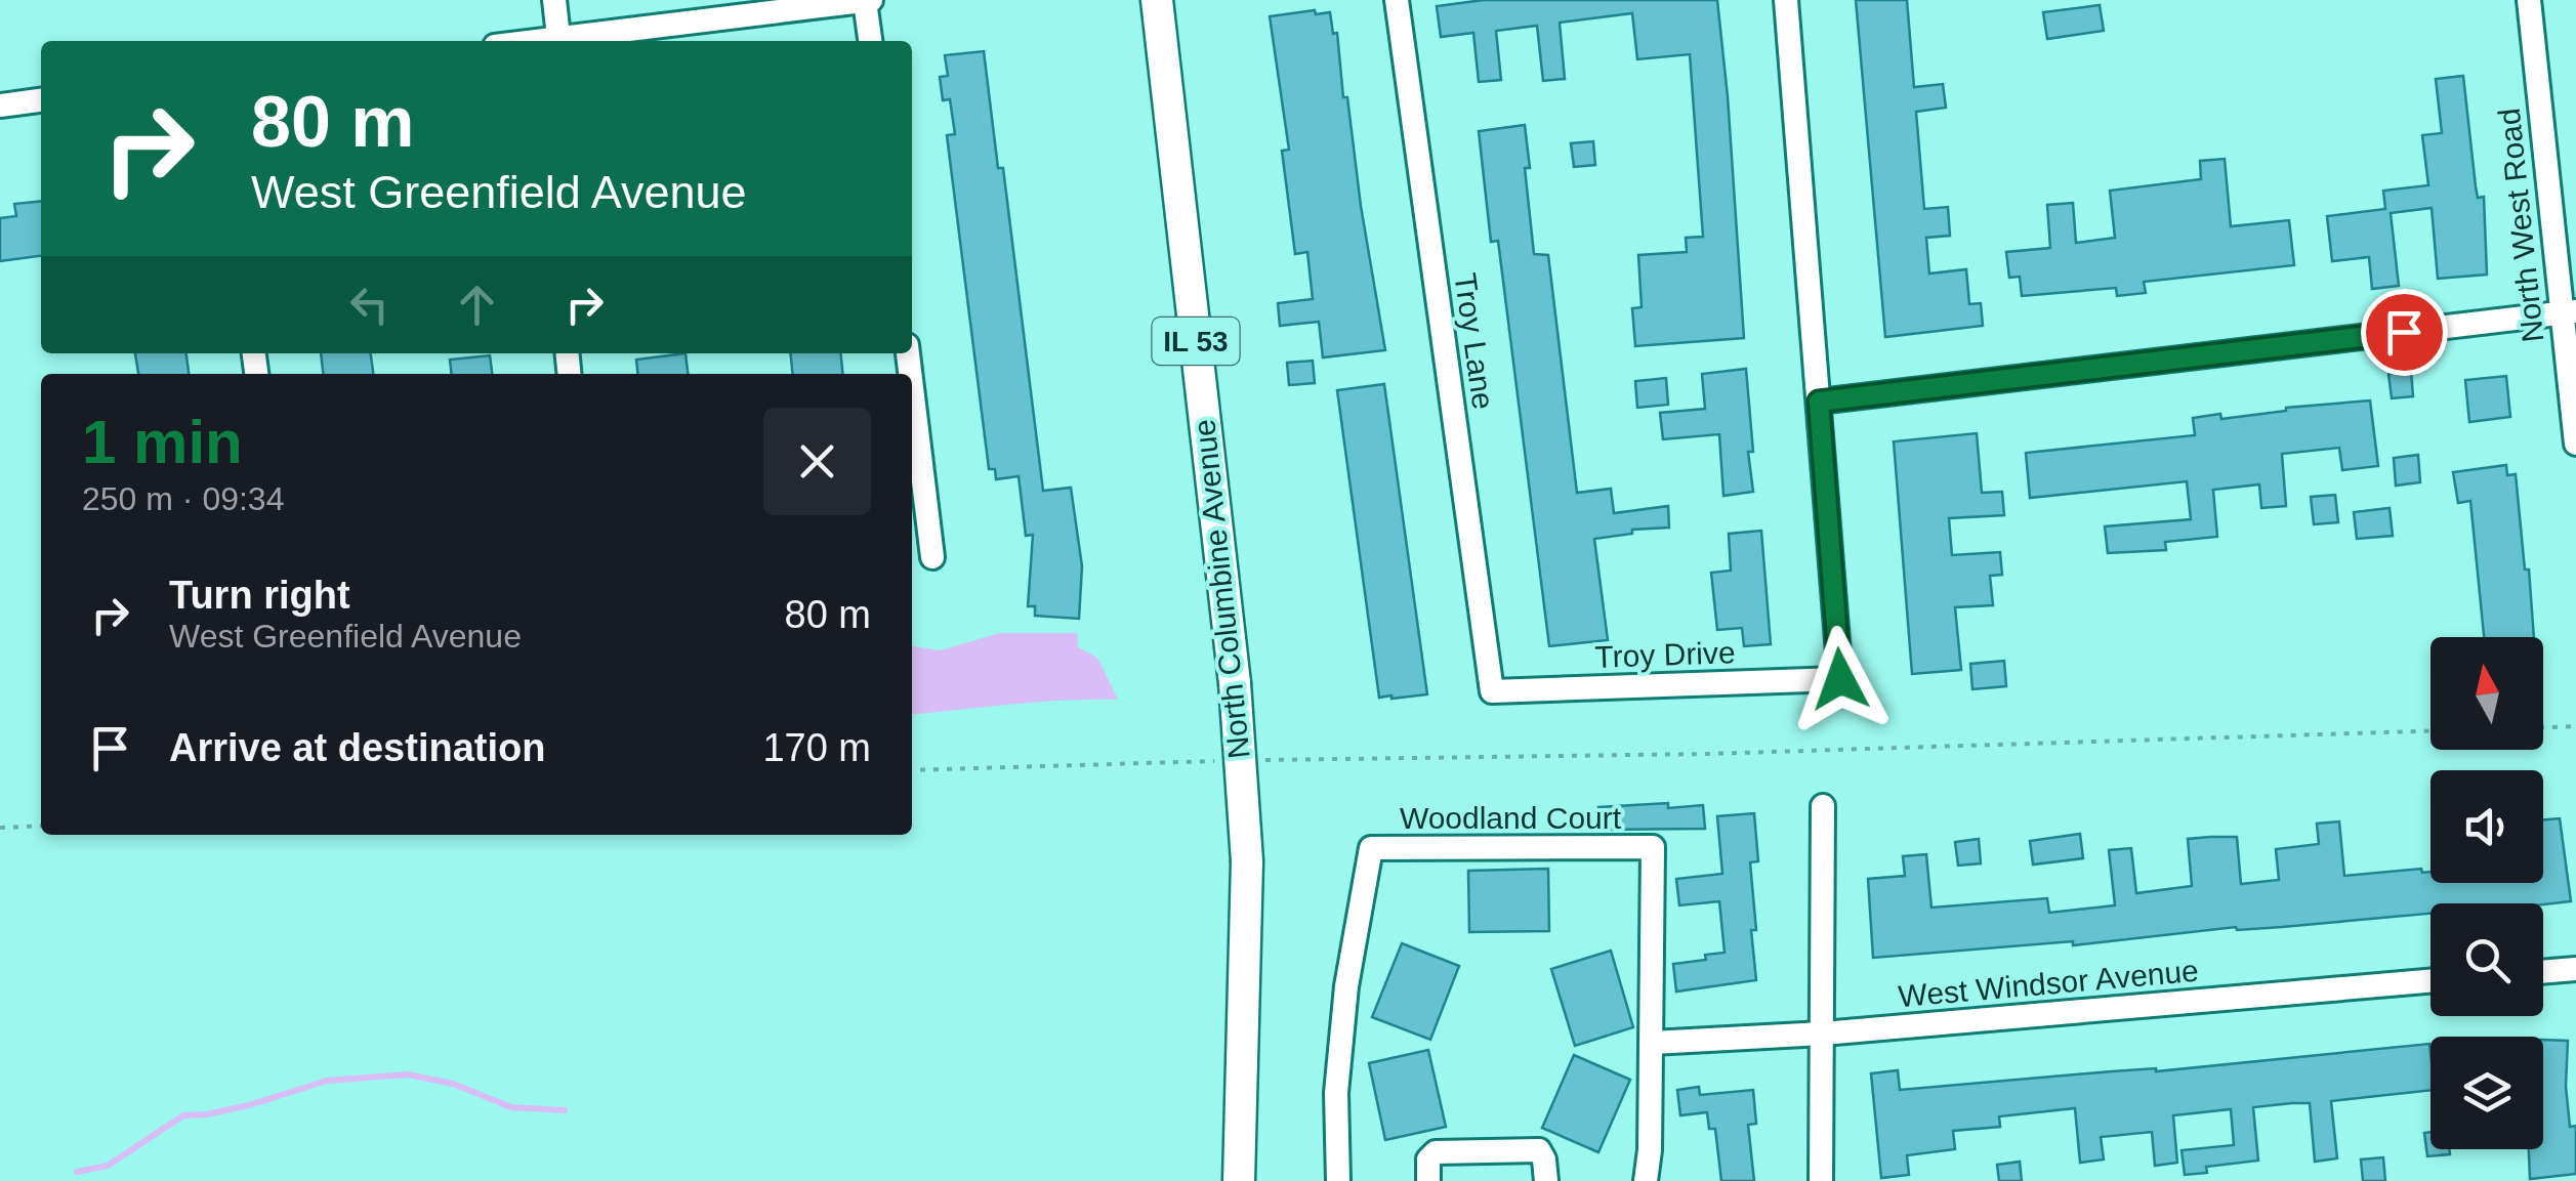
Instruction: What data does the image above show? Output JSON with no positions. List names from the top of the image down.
{
  "streets": {
    "main road": ["IL 53", "North Columbine Avenue"],
    "street": [
      "North West Road",
      "Troy Lane",
      "Troy Drive",
      "Woodland Court",
      "West Windsor Avenue"
    ]
  },
  "crossings": [
    ["Troy Lane", "Troy Drive"],
    ["Woodland Court", "West Windsor Avenue"]
  ],
  "north": "top",
  "page": {
    "turn": ["80 m", "West Greenfield Avenue"],
    "heading": ["1 min", "250 m · 09:34"],
    "list": [
      {
        "name": "Turn right",
        "note": "West Greenfield Avenue",
        "value": "80 m"
      },
      {
        "name": "Arrive at destination",
        "value": "170 m"
      }
    ]
  }
}
